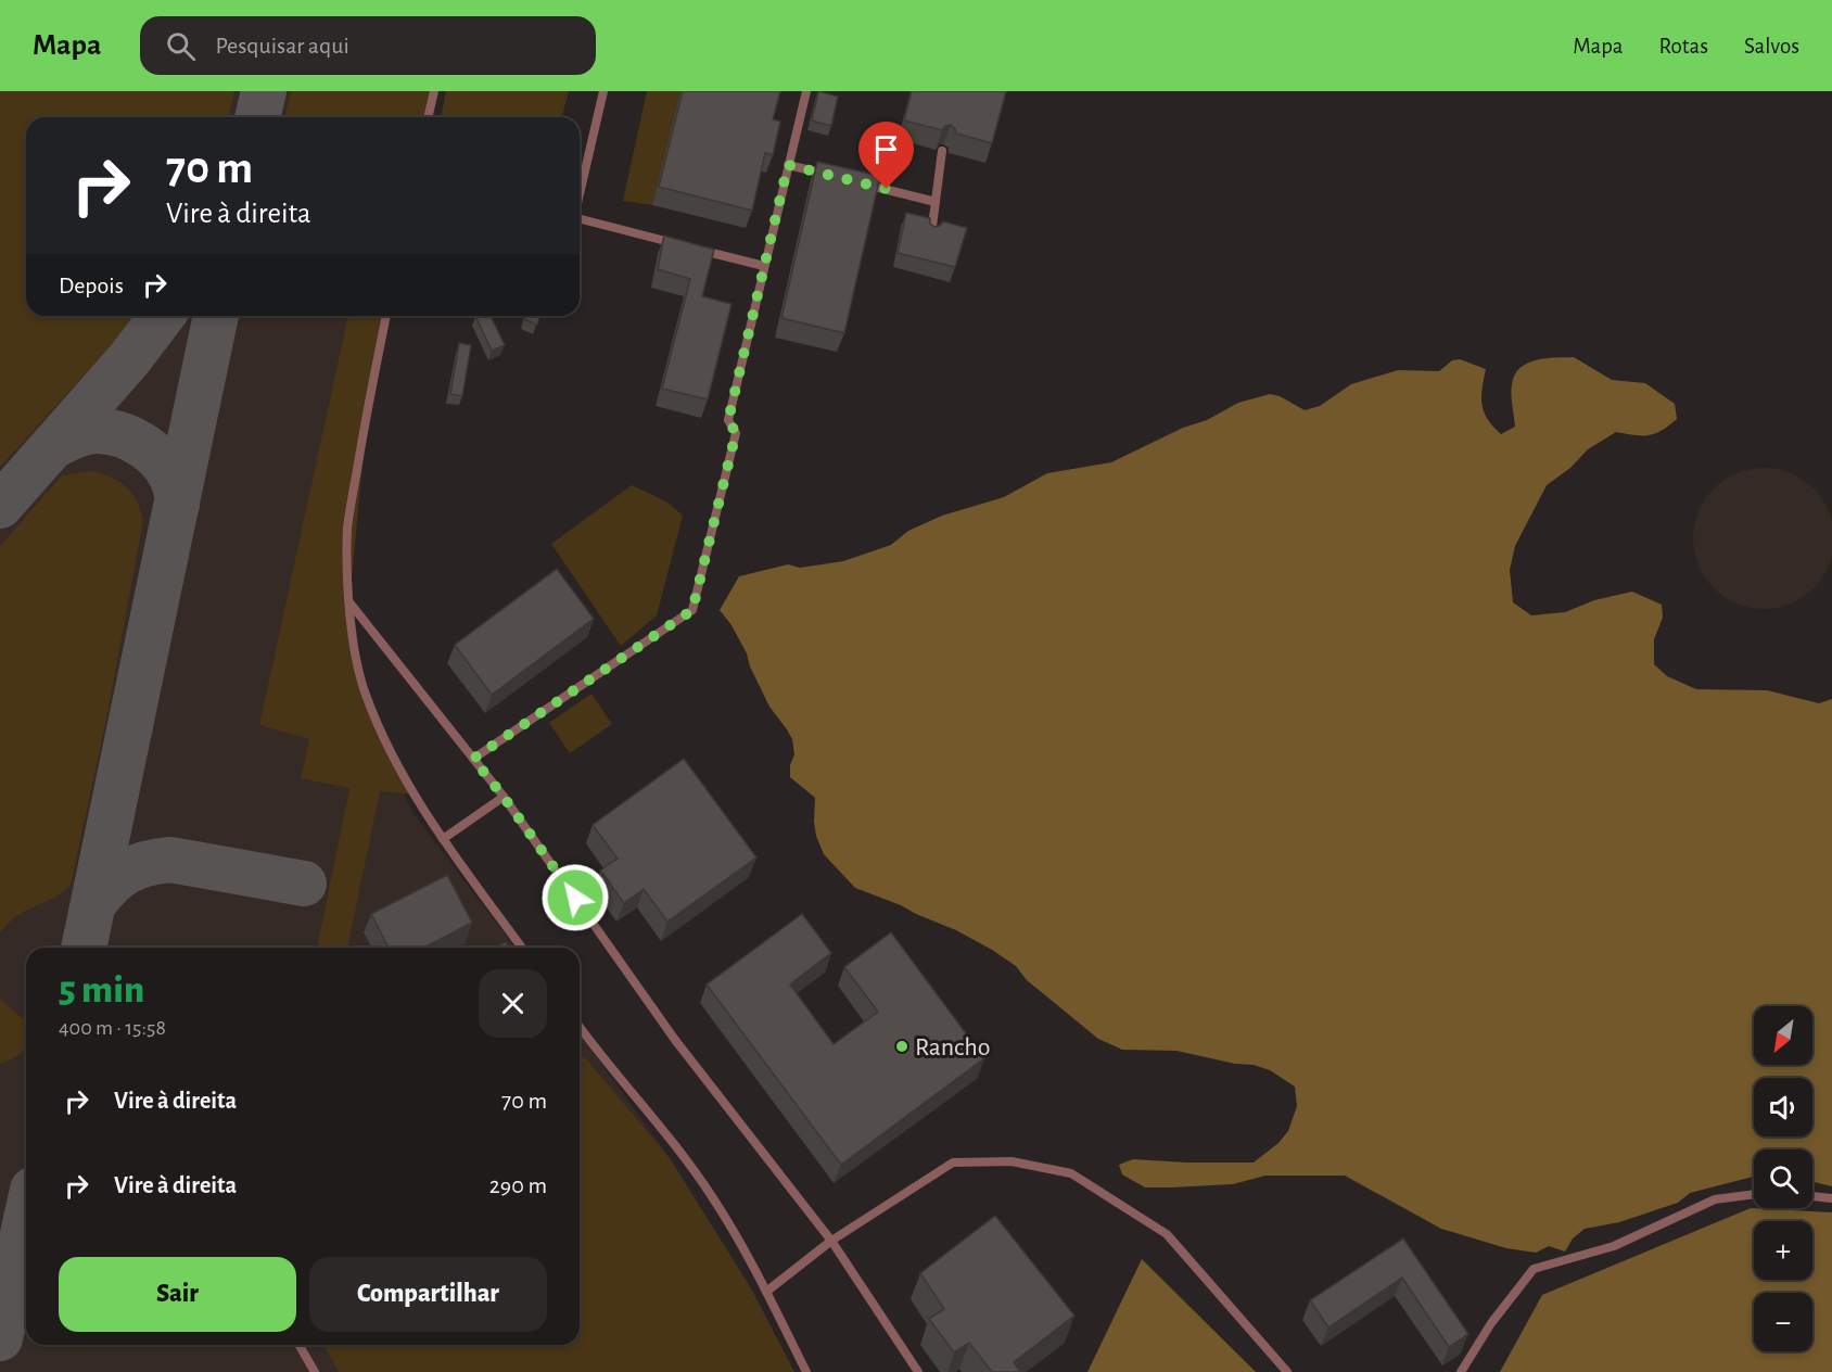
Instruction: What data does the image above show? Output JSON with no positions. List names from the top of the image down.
{
  "places": ["Rancho"],
  "north": "bottom left",
  "page": {
    "header": "Mapa",
    "search": "Pesquisar aqui",
    "nav": ["Mapa", "Rotas", "Salvos"],
    "turn": ["70 m", "Vire à direita"],
    "then": "Depois",
    "heading": ["5 min", "400 m · 15:58"],
    "map_buttons": ["+", "−"],
    "list": [
      {
        "name": "Vire à direita",
        "value": "70 m"
      },
      {
        "name": "Vire à direita",
        "value": "290 m"
      }
    ],
    "buttons": ["Sair", "Compartilhar"]
  }
}
